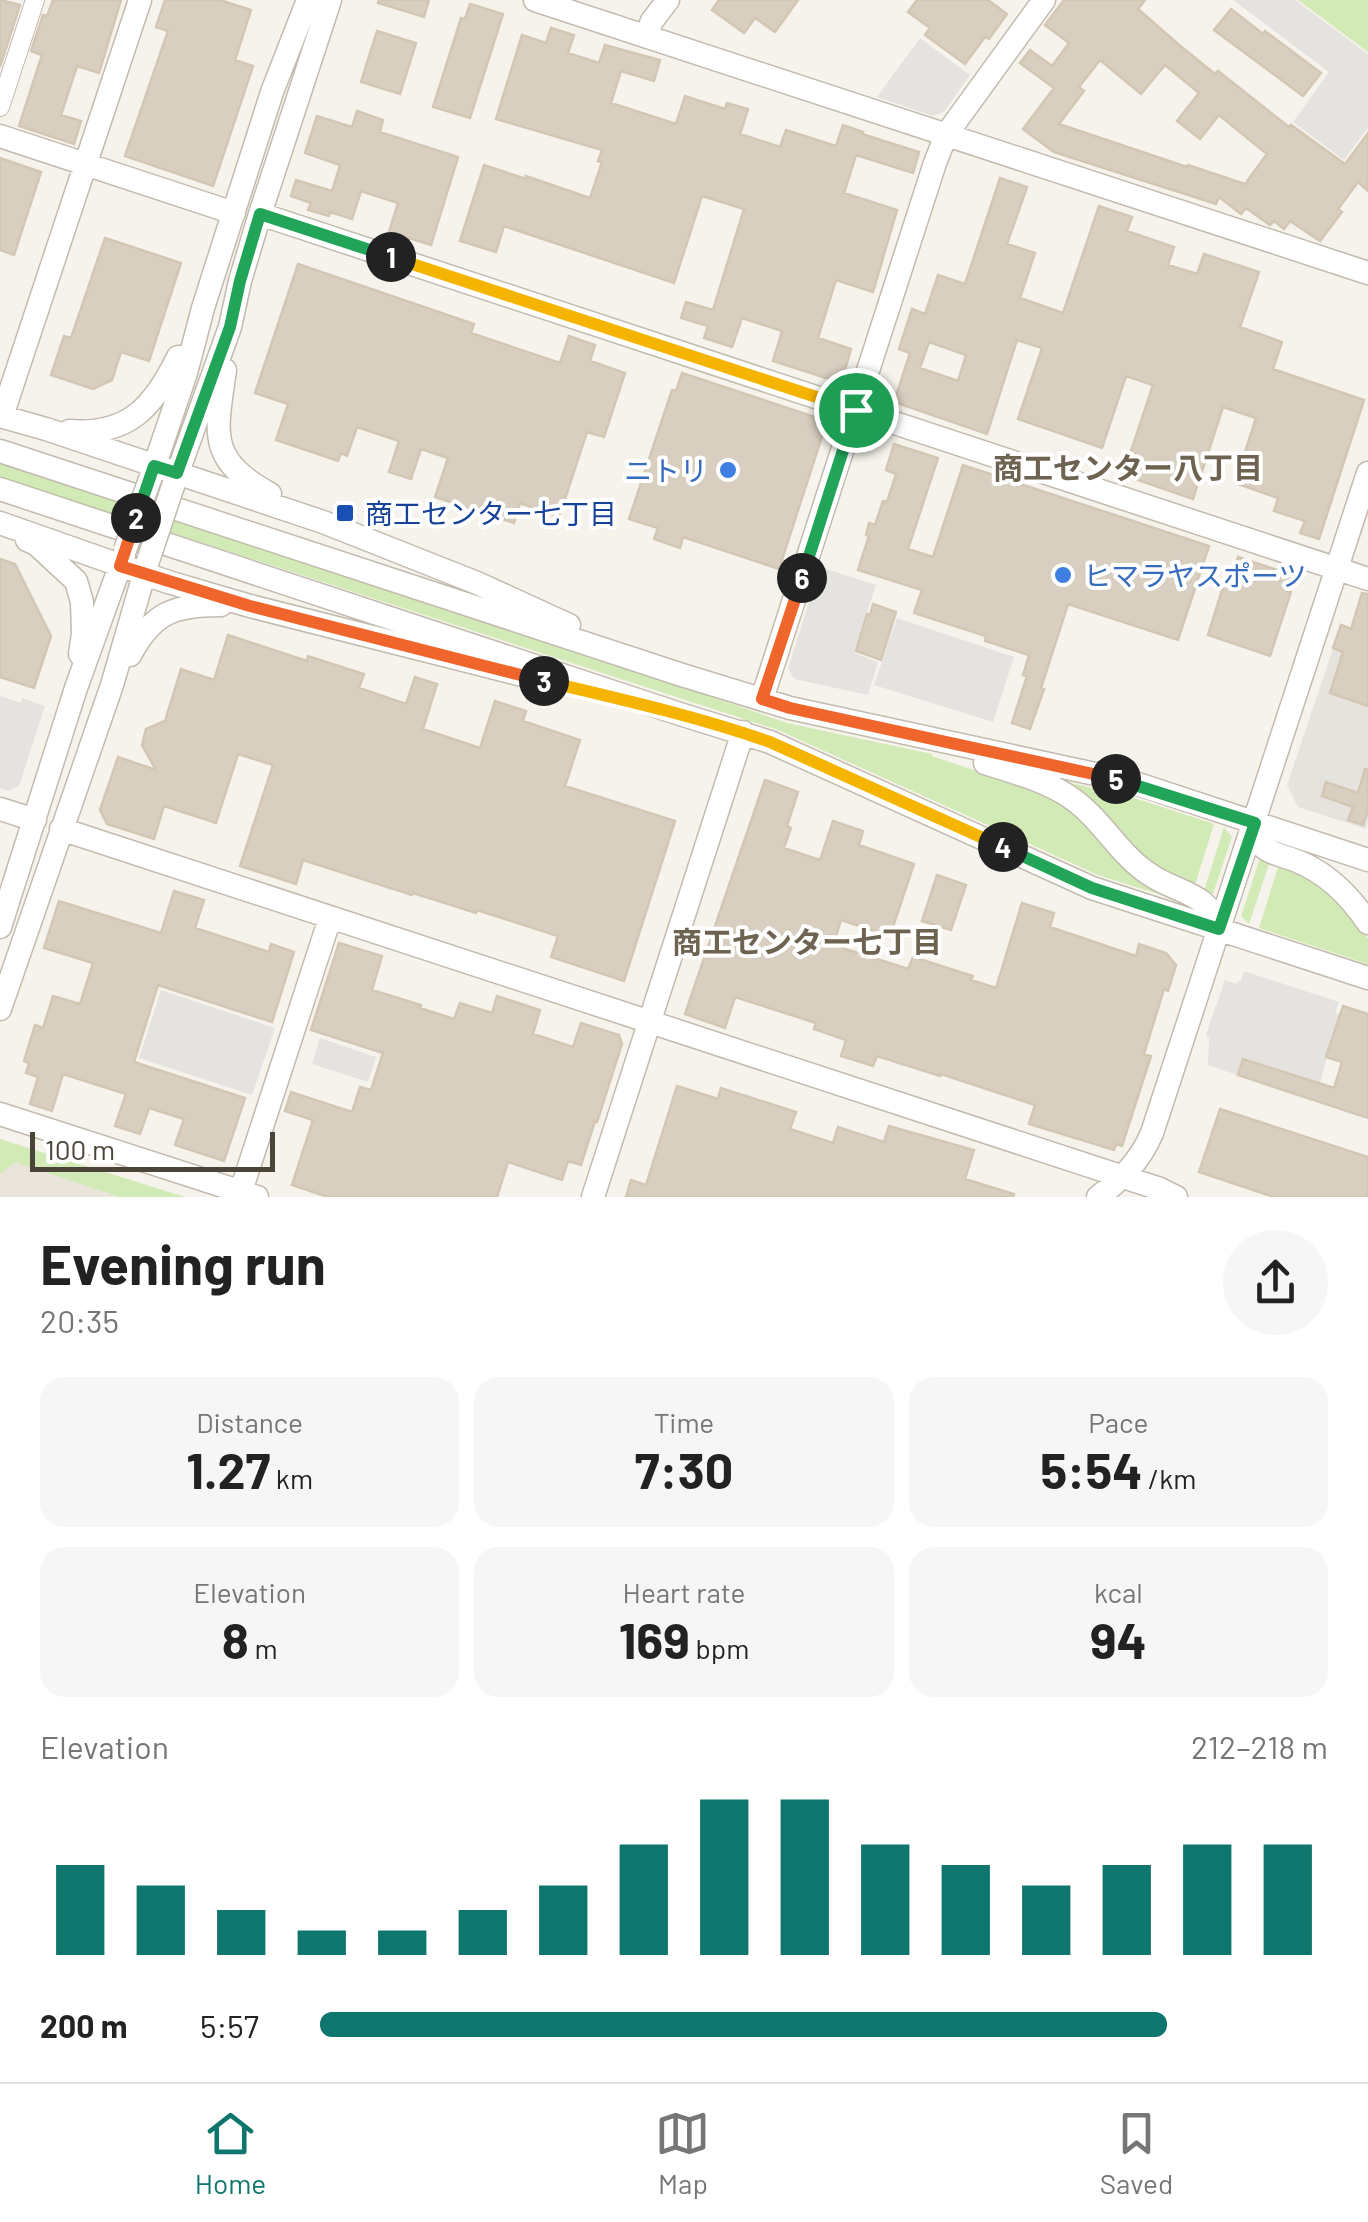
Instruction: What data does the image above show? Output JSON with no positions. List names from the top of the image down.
{
  "districts": ["商工センター八丁目", "商工センター七丁目"],
  "places": {
    "other": ["ニトリ", "ヒマラヤスポーツ"],
    "transit": ["商工センター七丁目"]
  },
  "scale_bar": "100 m",
  "page": {
    "pins": [
      "1",
      "2",
      "6",
      "3",
      "5",
      "4"
    ],
    "scale": "100 m",
    "heading": ["Evening run", "20:35"],
    "stats": [
      ["Distance", "1.27 km"],
      ["Time", "7:30"],
      ["Pace", "5:54 /km"],
      ["Elevation", "8 m"],
      ["Heart rate", "169 bpm"],
      ["kcal", "94"]
    ],
    "chart": ["Elevation", "212–218 m"],
    "list": [
      {
        "name": "200 m",
        "note": "5:57"
      }
    ],
    "tabs": ["Home", "Map", "Saved"]
  }
}
